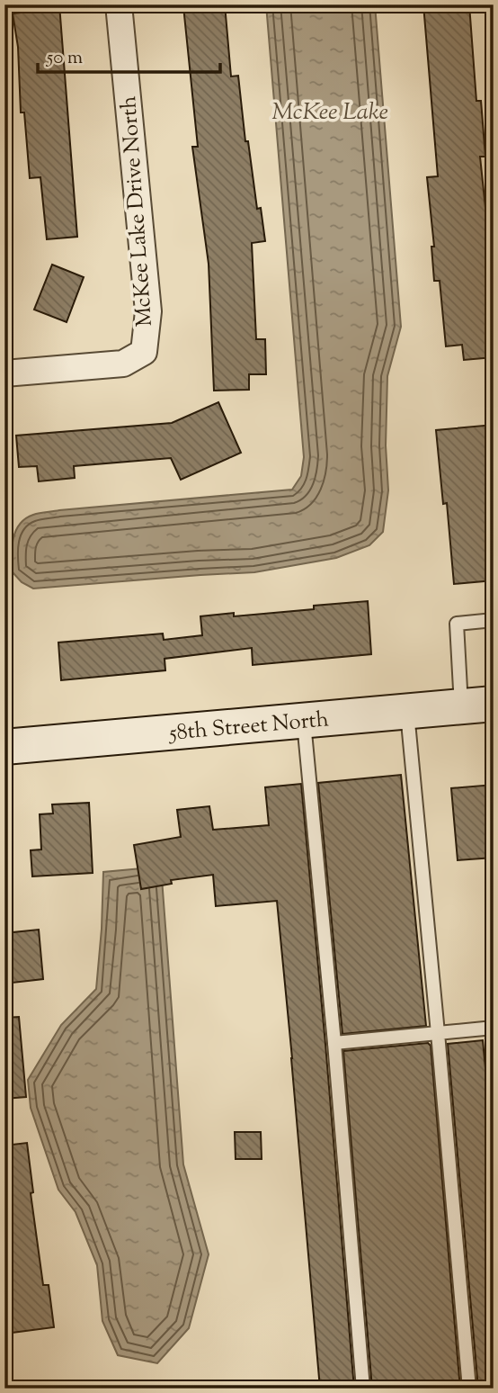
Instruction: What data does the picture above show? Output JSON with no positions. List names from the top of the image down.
{
  "streets": {
    "street": ["McKee Lake Drive North", "58th Street North"]
  },
  "water": ["McKee Lake"],
  "scale_bar": "50 m"
}
